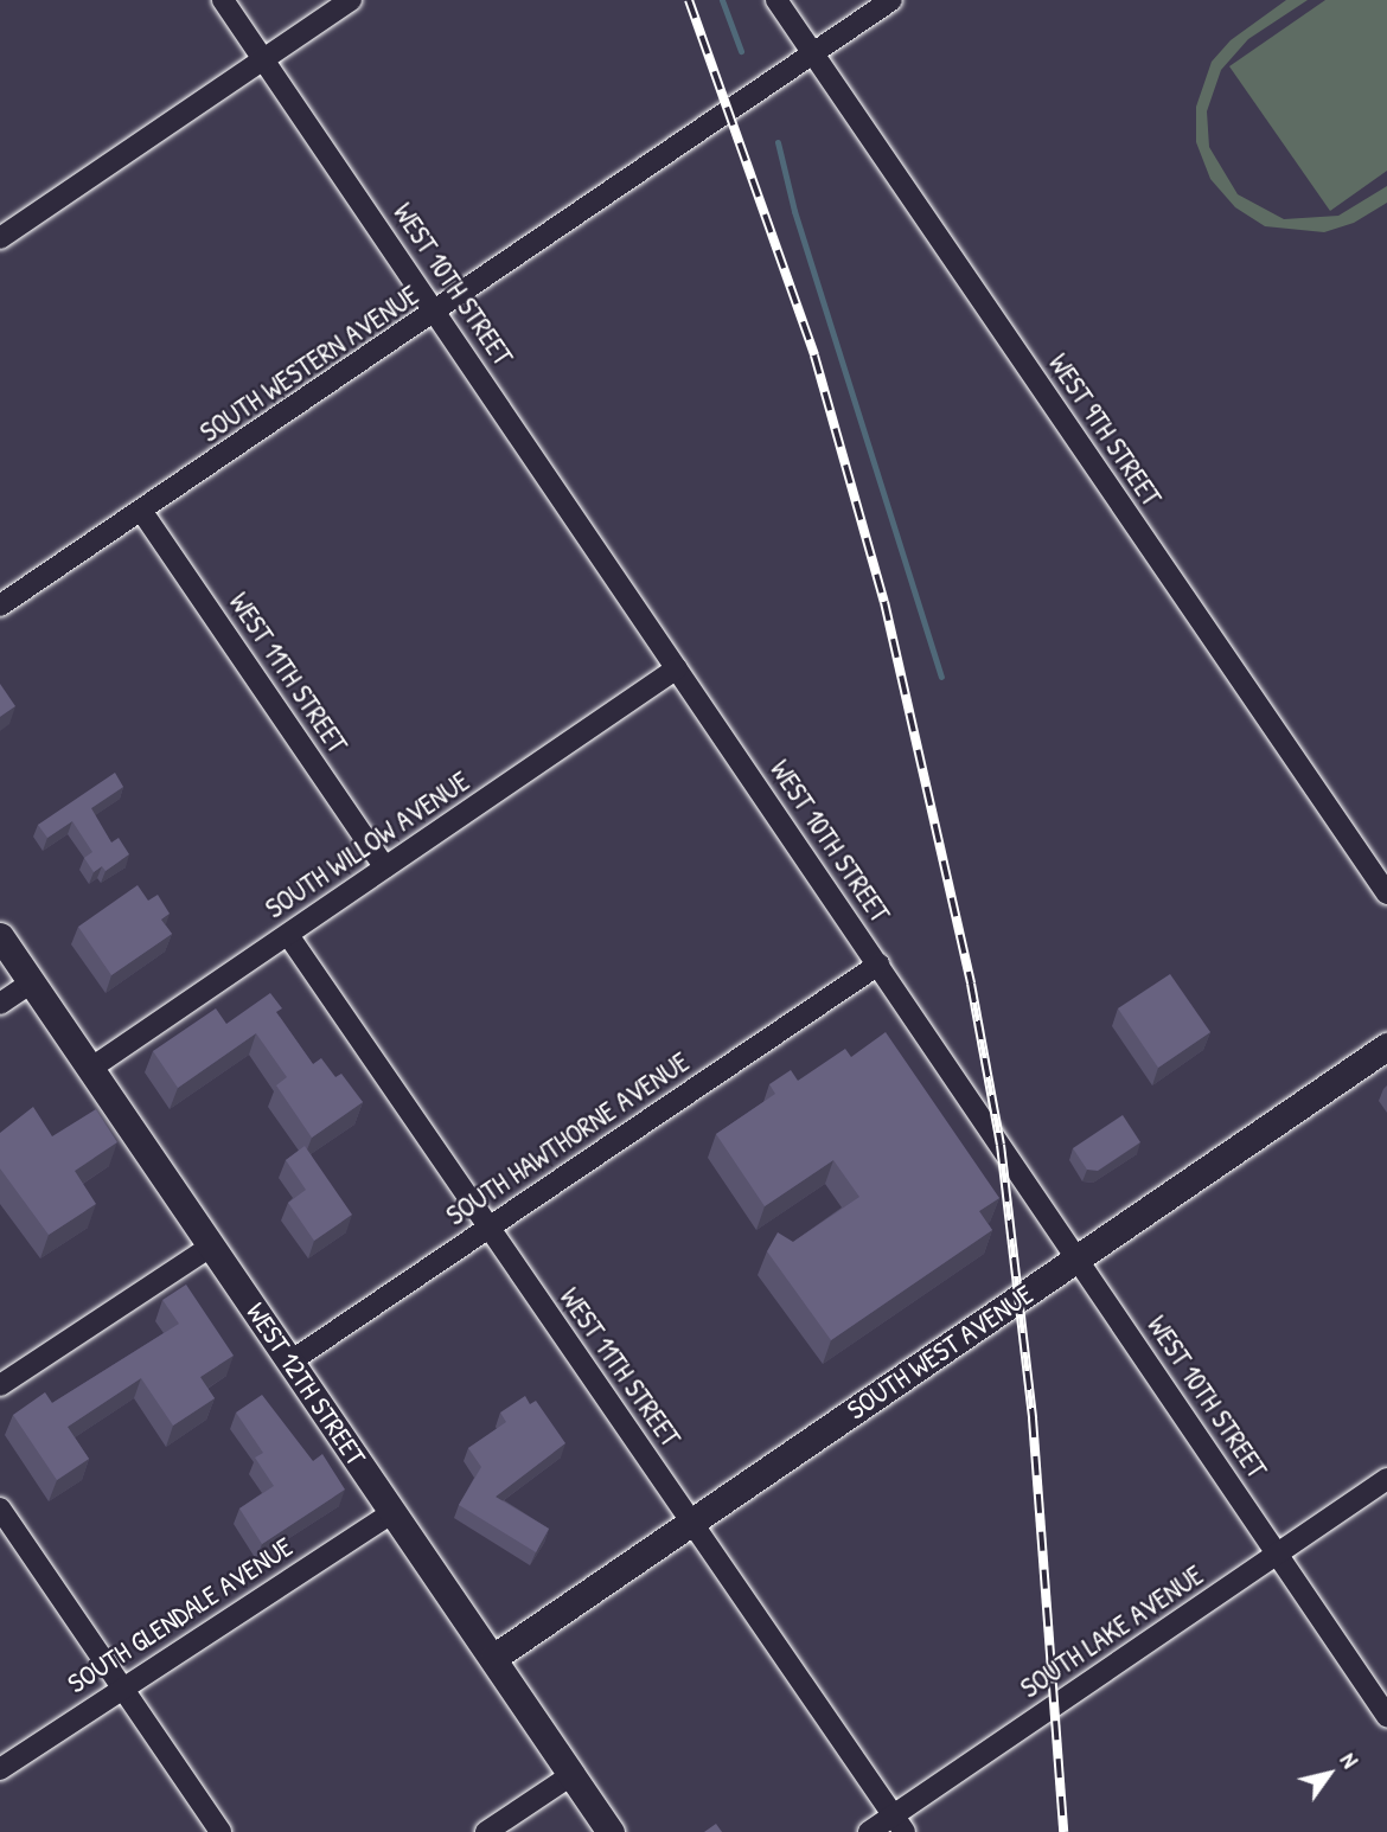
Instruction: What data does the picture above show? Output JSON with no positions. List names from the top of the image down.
{
  "streets": {
    "main road": ["SOUTH WEST AVENUE", "WEST 12TH STREET"],
    "street": [
      "WEST 10TH STREET",
      "SOUTH WESTERN AVENUE",
      "WEST 9TH STREET",
      "WEST 11TH STREET",
      "SOUTH WILLOW AVENUE",
      "SOUTH HAWTHORNE AVENUE",
      "SOUTH GLENDALE AVENUE",
      "SOUTH LAKE AVENUE"
    ]
  },
  "crossings": [
    ["WEST 10TH STREET", "SOUTH WESTERN AVENUE"],
    ["WEST 10TH STREET", "SOUTH WILLOW AVENUE"],
    ["WEST 10TH STREET", "SOUTH HAWTHORNE AVENUE"],
    ["WEST 10TH STREET", "SOUTH WEST AVENUE"],
    ["WEST 10TH STREET", "SOUTH LAKE AVENUE"],
    ["SOUTH WESTERN AVENUE", "WEST 9TH STREET"],
    ["SOUTH WESTERN AVENUE", "WEST 11TH STREET"],
    ["WEST 11TH STREET", "SOUTH WILLOW AVENUE"],
    ["WEST 11TH STREET", "SOUTH HAWTHORNE AVENUE"],
    ["WEST 11TH STREET", "SOUTH WEST AVENUE"],
    ["WEST 11TH STREET", "SOUTH LAKE AVENUE"],
    ["SOUTH WILLOW AVENUE", "WEST 12TH STREET"],
    ["SOUTH HAWTHORNE AVENUE", "WEST 12TH STREET"],
    ["SOUTH WEST AVENUE", "WEST 12TH STREET"],
    ["WEST 12TH STREET", "SOUTH GLENDALE AVENUE"]
  ],
  "north": "top right"
}
